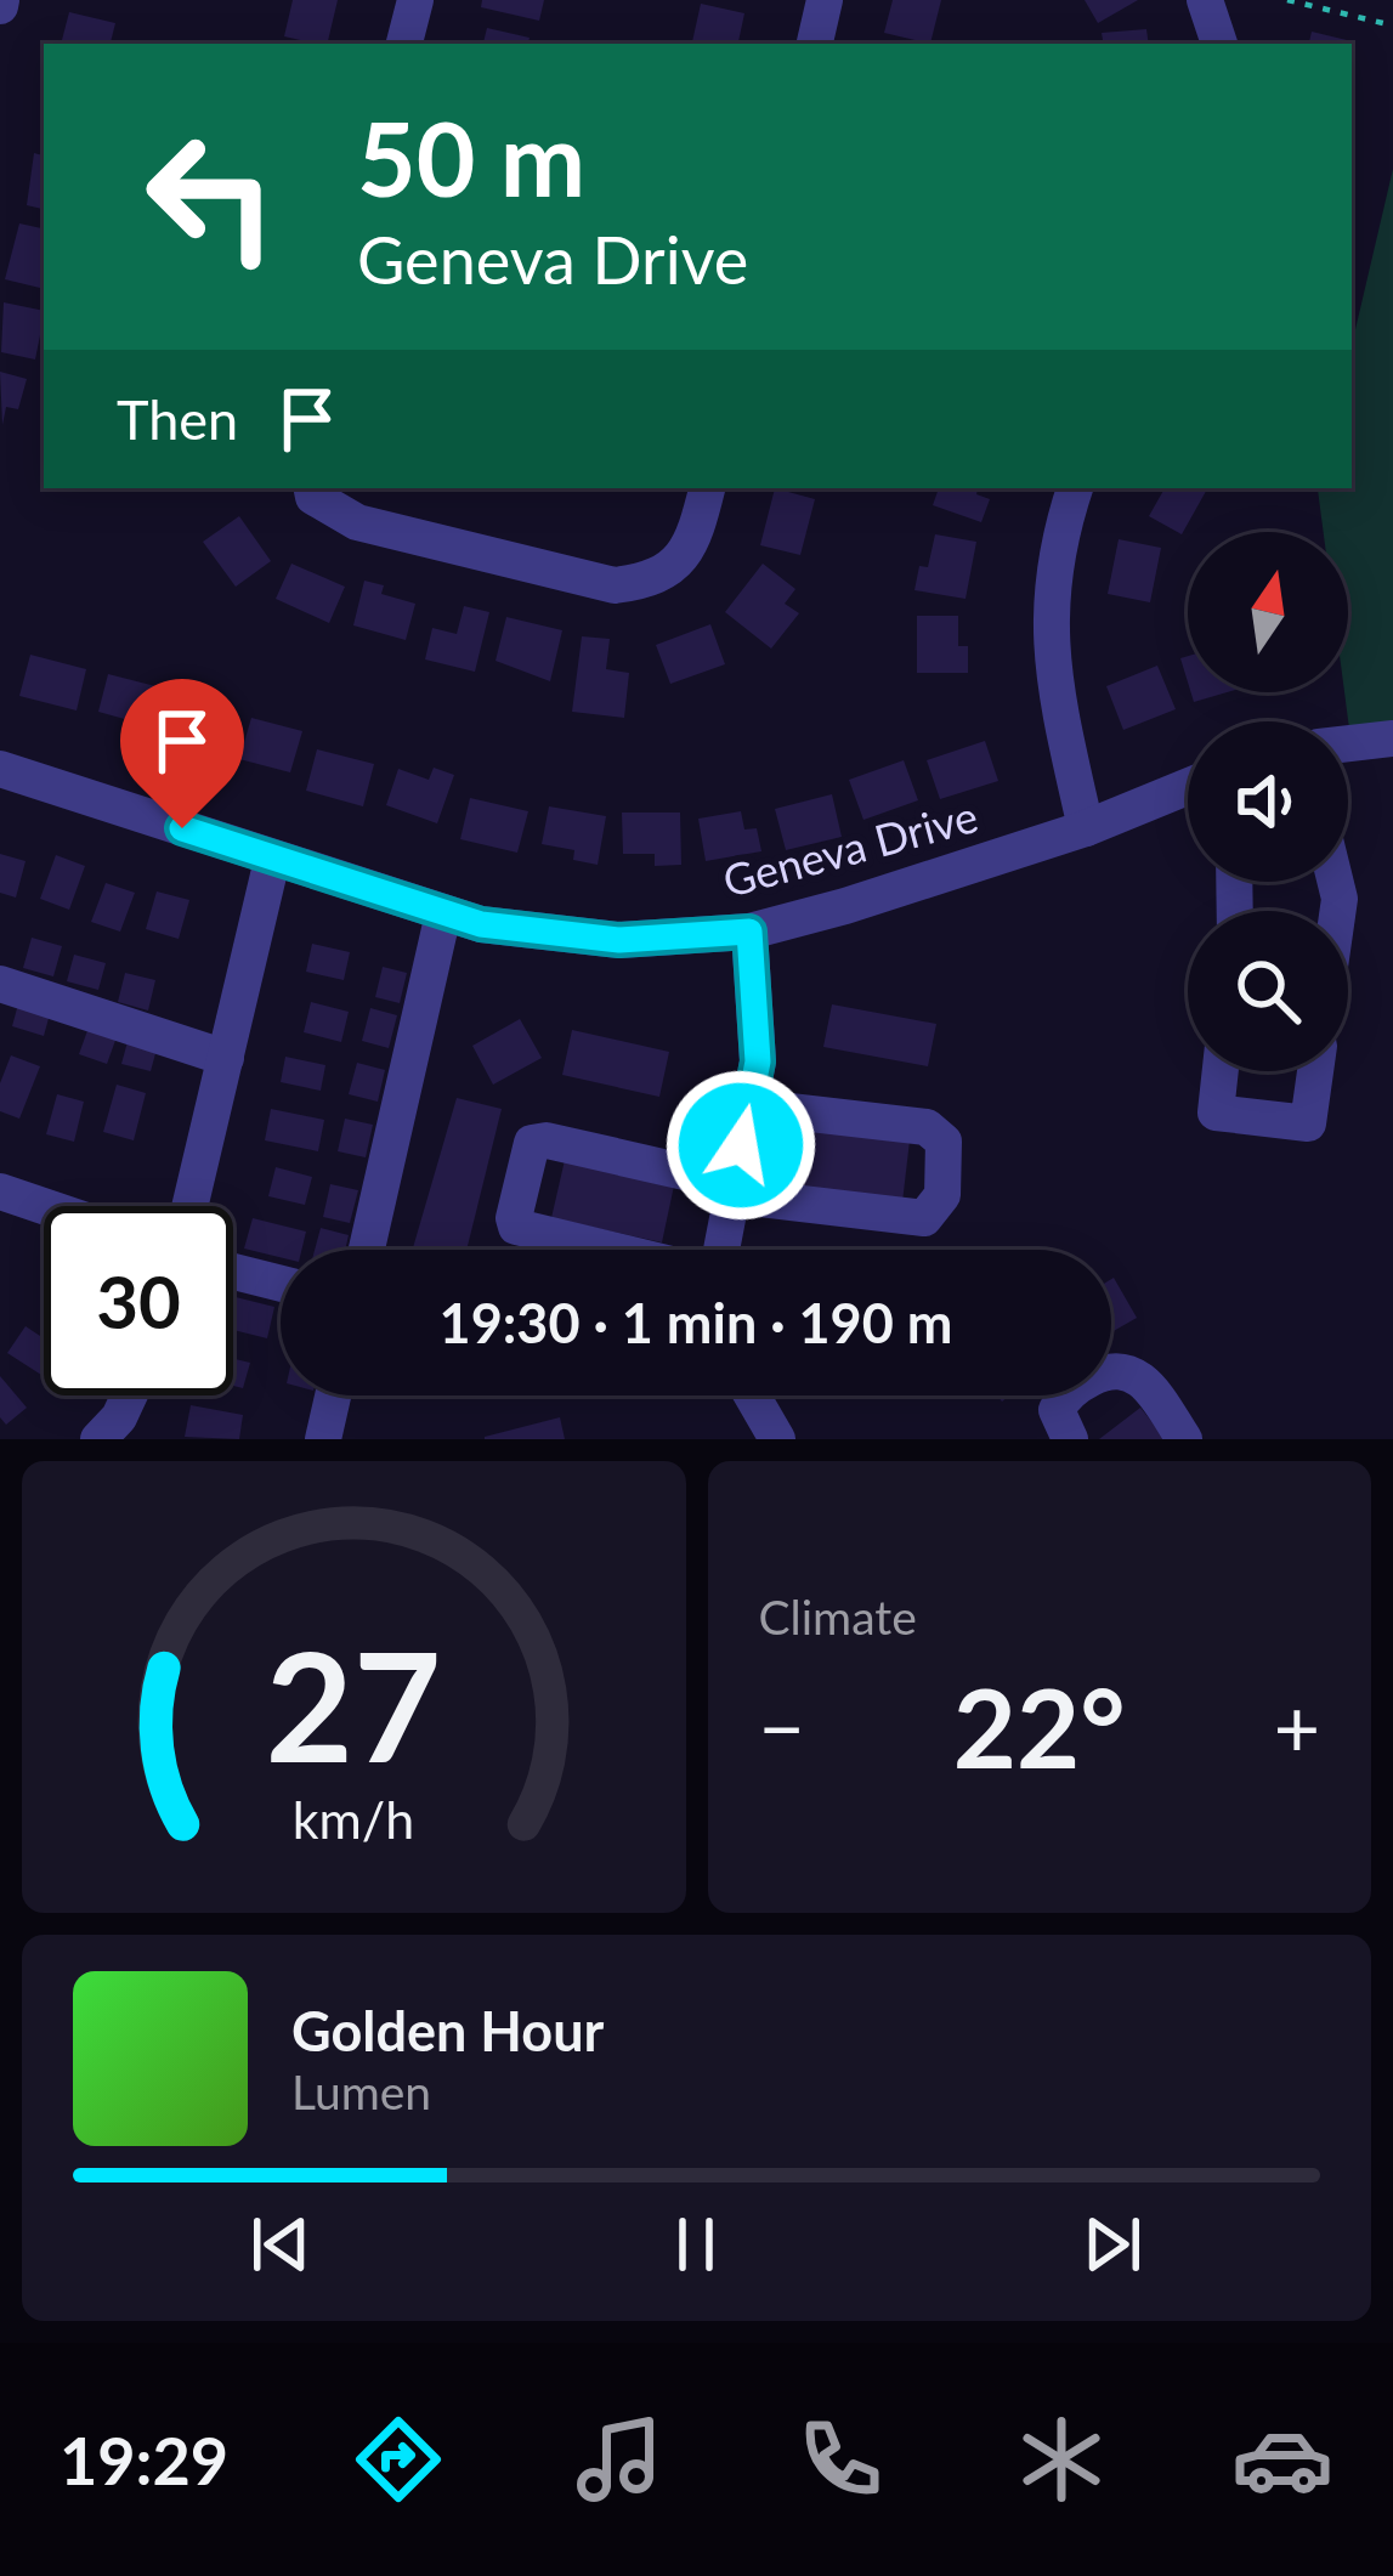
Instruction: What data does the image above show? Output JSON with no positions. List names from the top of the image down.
{
  "streets": {
    "street": ["Geneva Drive"]
  },
  "north": "top",
  "page": {
    "turn": ["50 m", "Geneva Drive"],
    "then": "Then",
    "limit": "30",
    "trip": "19:30 · 1 min · 190 m",
    "tile": "Climate",
    "heat": ["−", "22°", "+"],
    "song": ["Golden Hour", "Lumen"],
    "tabs": "19:29",
    "gauge": ["27", "km/h"]
  }
}
